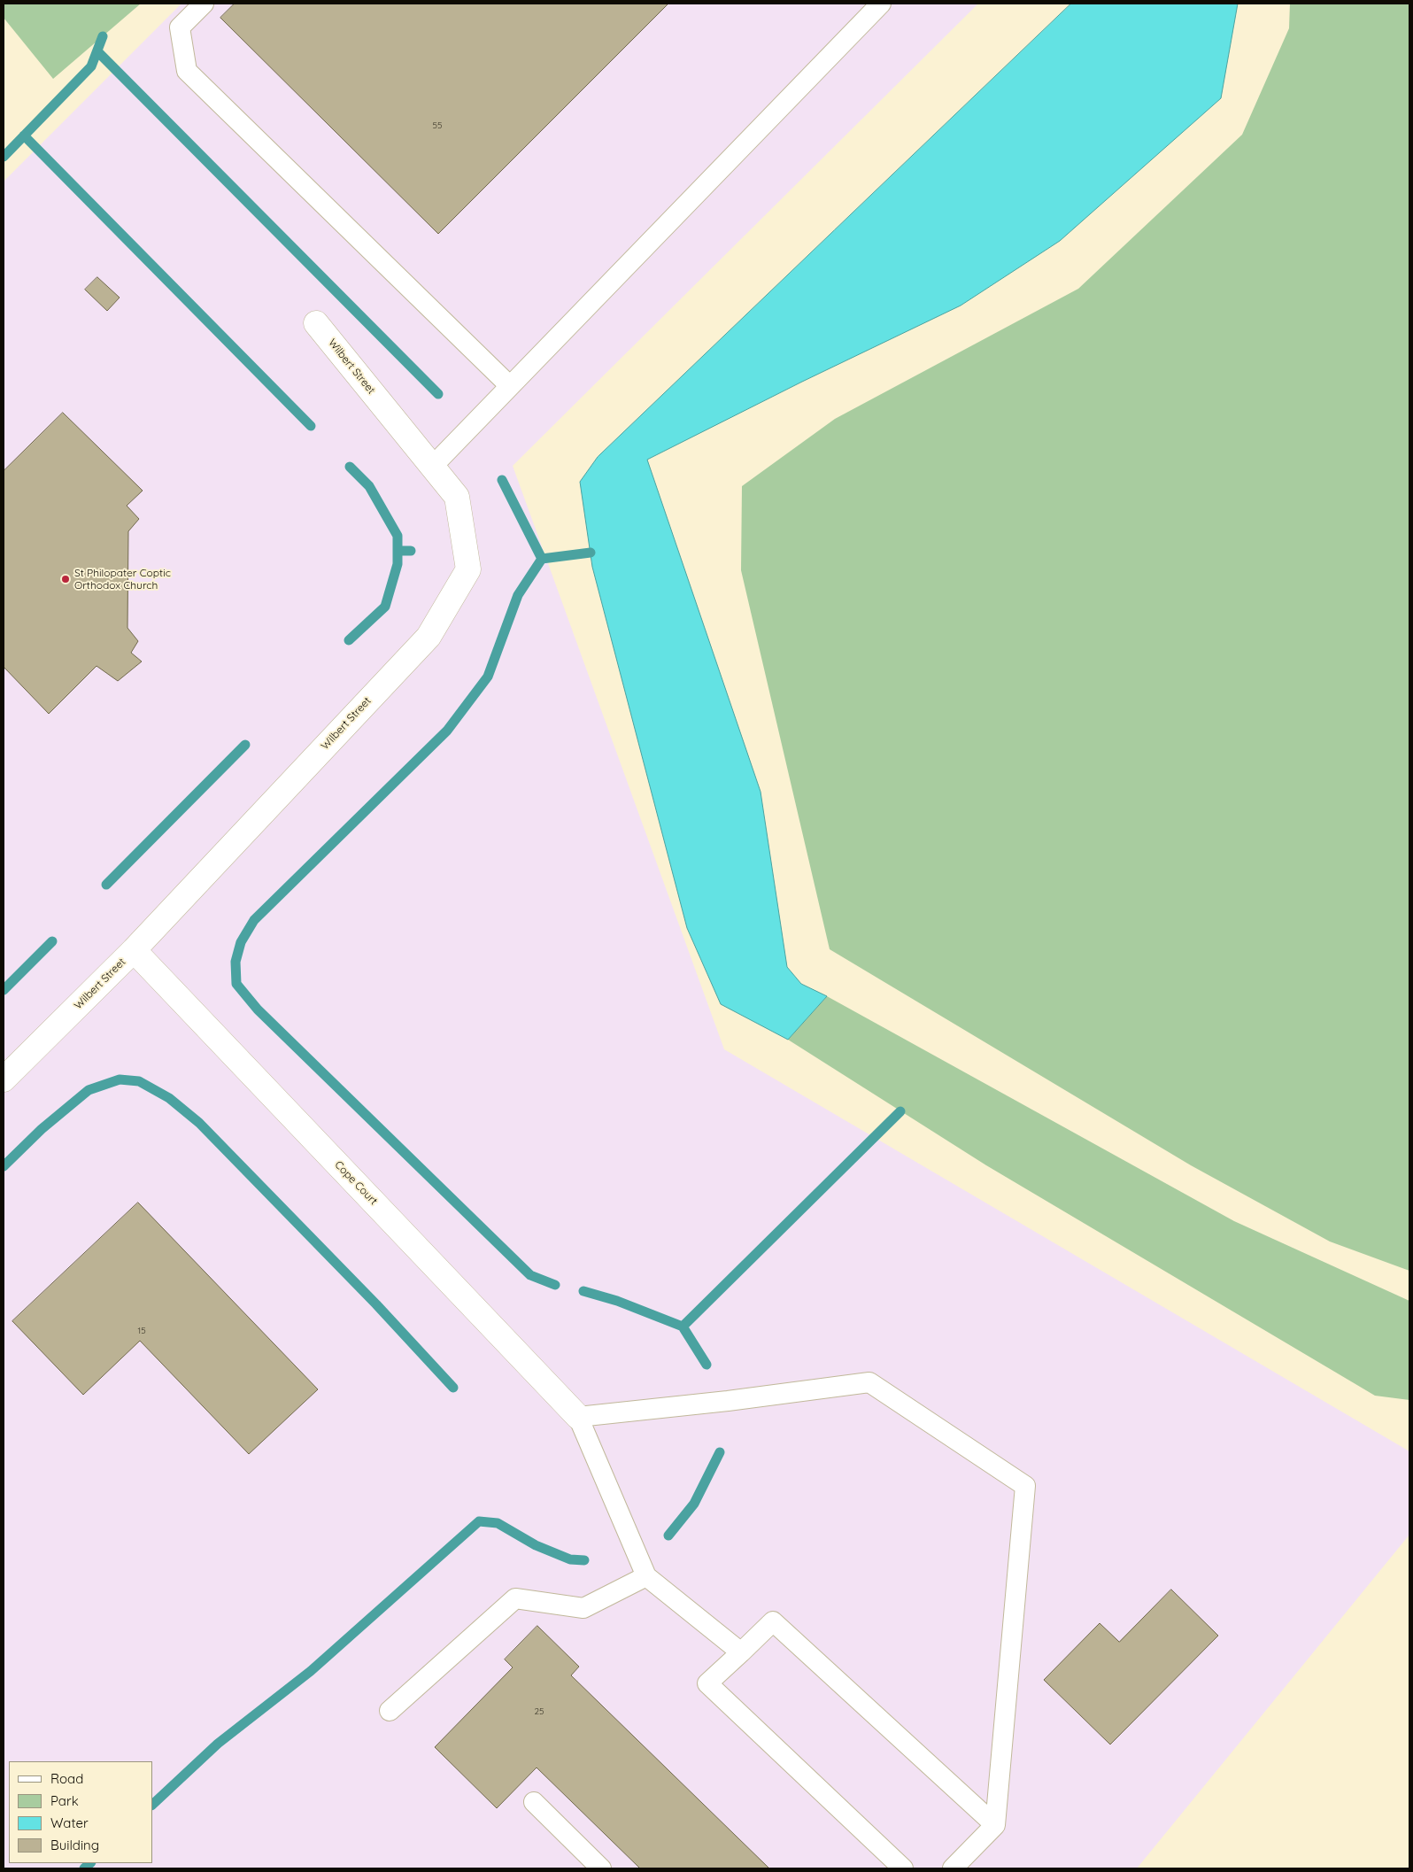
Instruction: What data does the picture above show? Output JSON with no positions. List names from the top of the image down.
{
  "streets": {
    "street": ["Wilbert Street", "Cope Court"]
  },
  "crossings": [
    ["Wilbert Street", "Cope Court"]
  ],
  "places": ["St Philopater Coptic Orthodox Church"],
  "house_numbers": ["55", "15", "25"],
  "legend": [
    "Road",
    "Park",
    "Water",
    "Building"
  ]
}
